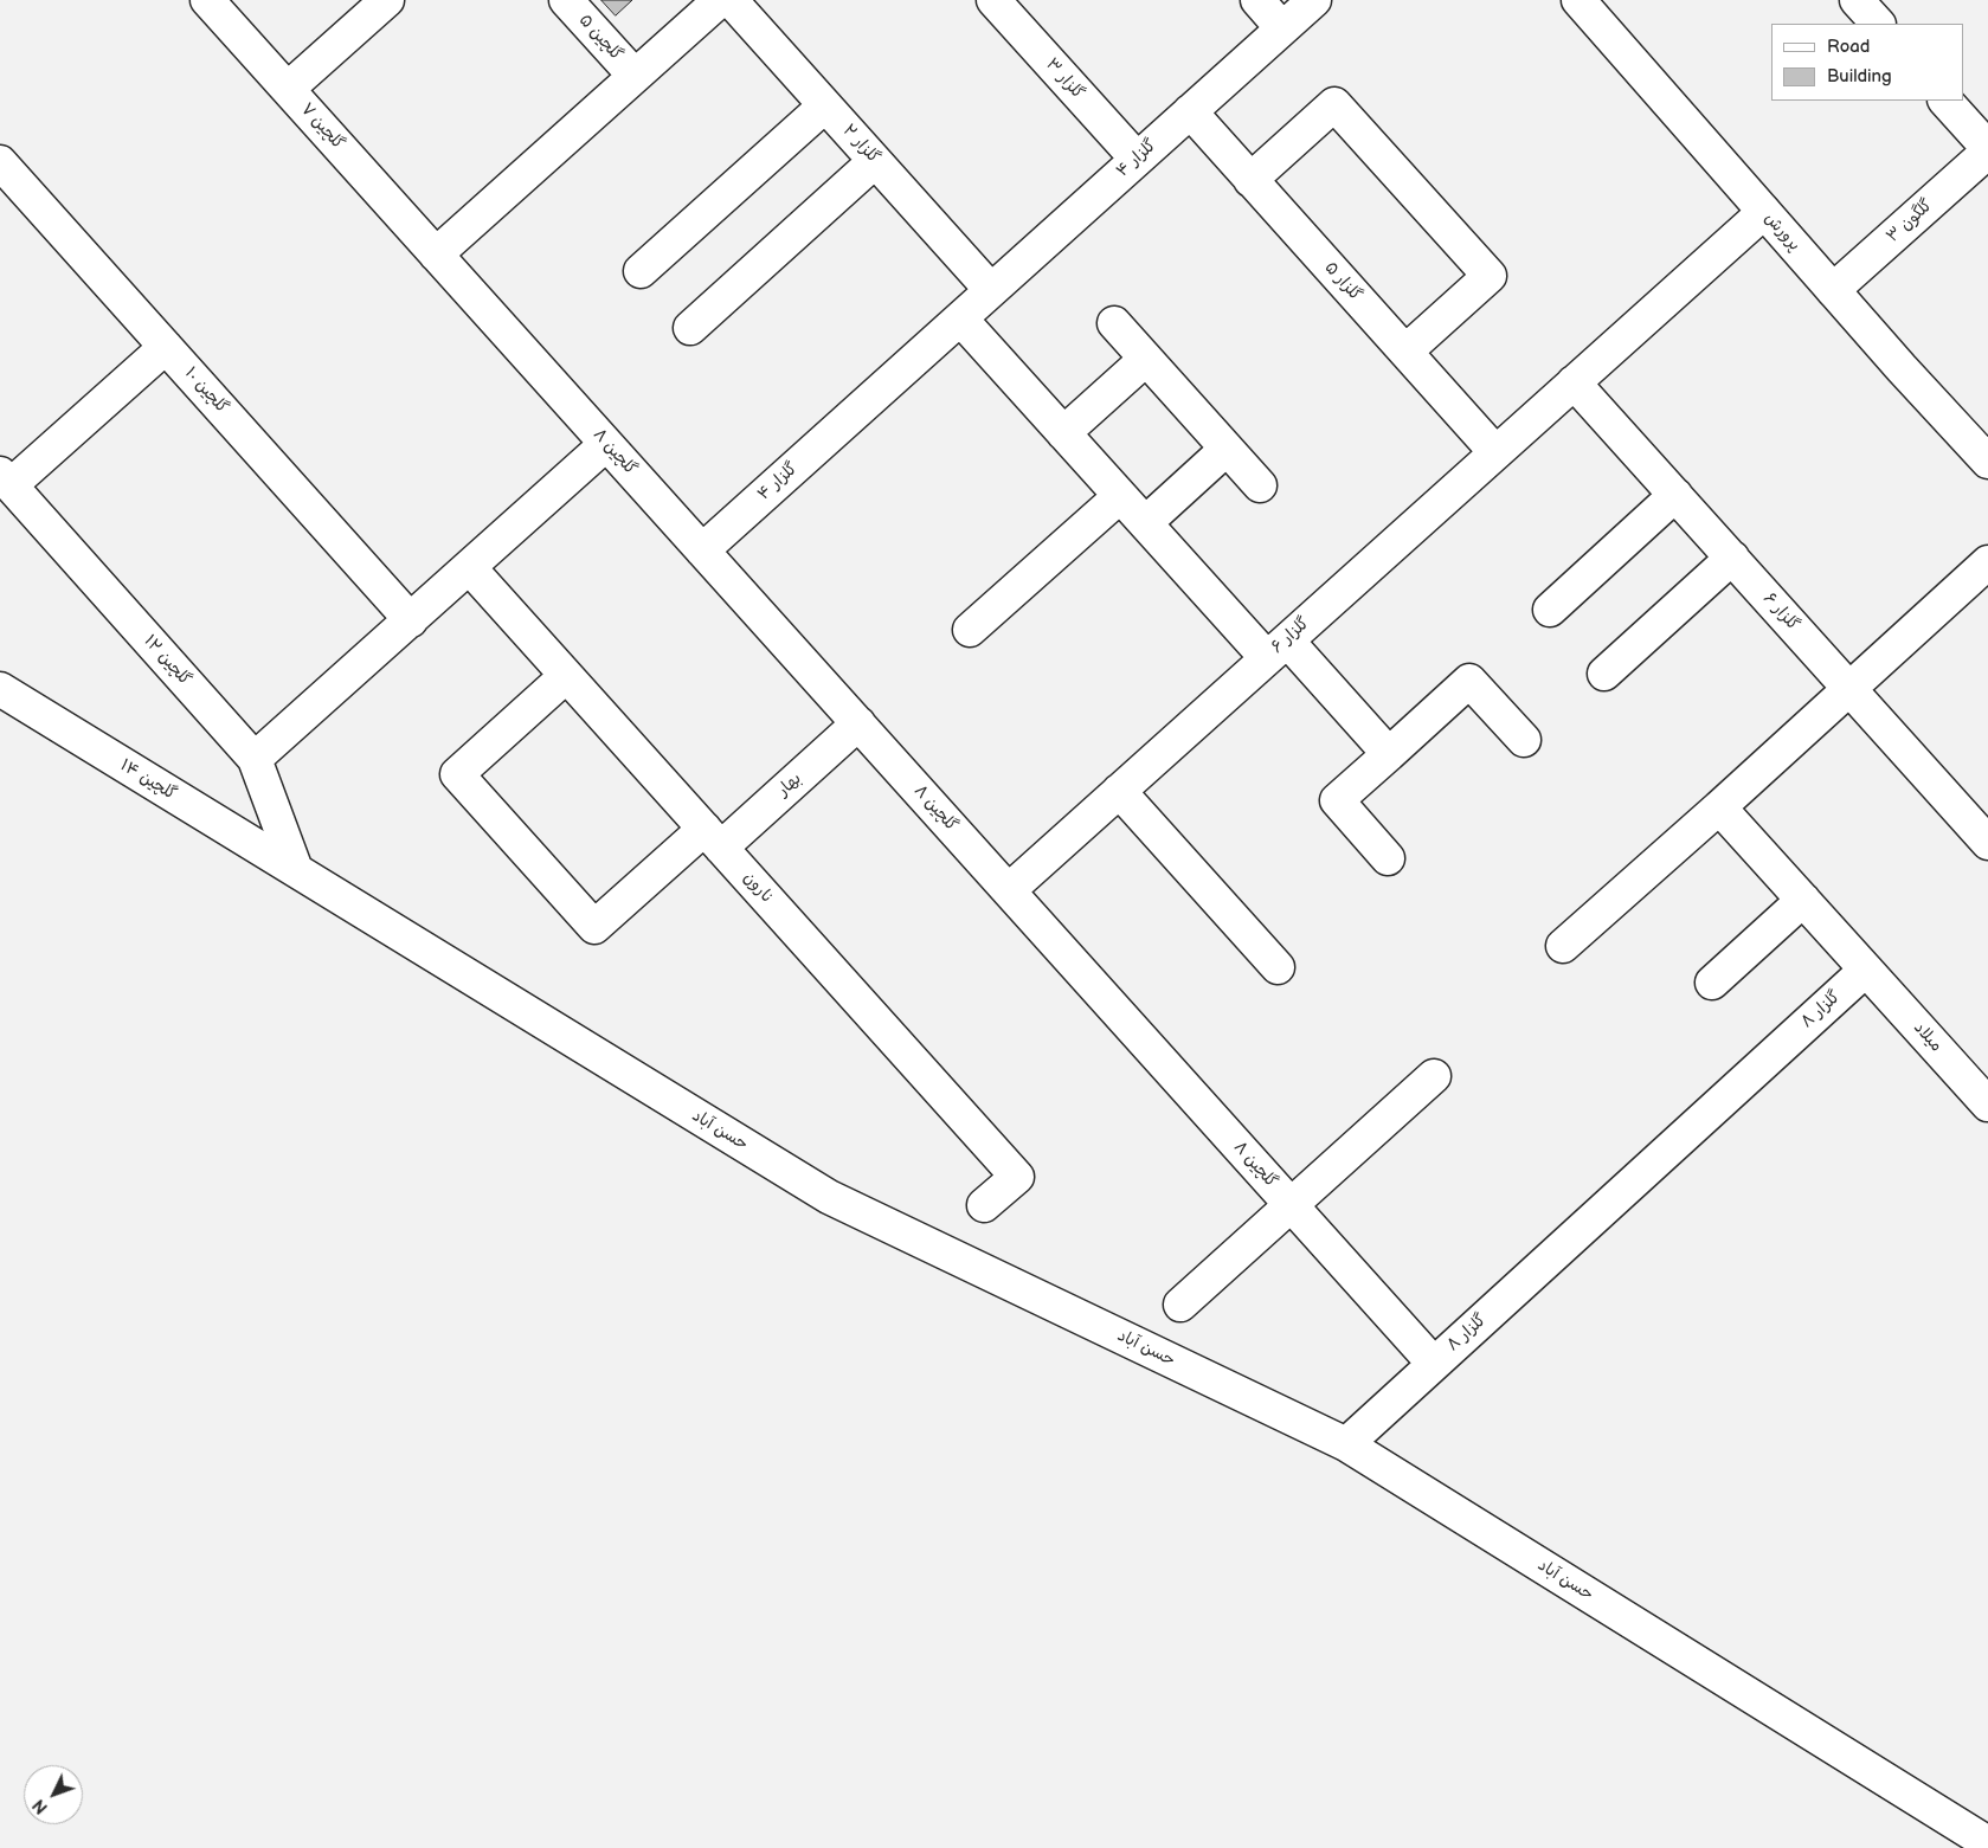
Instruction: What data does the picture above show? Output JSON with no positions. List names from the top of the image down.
{
  "streets": {
    "street": [
      "گلچین ۵",
      "گلزار ۳",
      "گلچین ۷",
      "گلزار ۲",
      "گلزار ۴",
      "گلگون ۳",
      "پرورش",
      "گلزار ۵",
      "گلچین ۱۰",
      "گلچین ۸",
      "گلزار ۶",
      "گلچین ۱۲",
      "گلچین ۱۴",
      "بهار",
      "نارون",
      "گلزار ۸",
      "میلاد",
      "حسن آباد"
    ]
  },
  "crossings": [
    ["گلزار ۳", "گلزار ۴"],
    ["گلچین ۷", "گلچین ۸"],
    ["گلزار ۲", "گلزار ۴"],
    ["گلزار ۴", "گلزار ۵"],
    ["گلزار ۴", "گلچین ۸"],
    ["گلگون ۳", "پرورش"],
    ["پرورش", "گلزار ۶"],
    ["گلزار ۵", "گلزار ۶"],
    ["گلچین ۸", "گلزار ۶"],
    ["گلچین ۸", "بهار"],
    ["گلچین ۸", "گلزار ۸"],
    ["گلچین ۱۲", "گلچین ۱۴"],
    ["گلچین ۱۲", "حسن آباد"],
    ["گلچین ۱۴", "حسن آباد"],
    ["بهار", "نارون"],
    ["گلزار ۸", "میلاد"],
    ["گلزار ۸", "حسن آباد"]
  ],
  "legend": ["Road", "Building"],
  "north": "bottom left"
}
